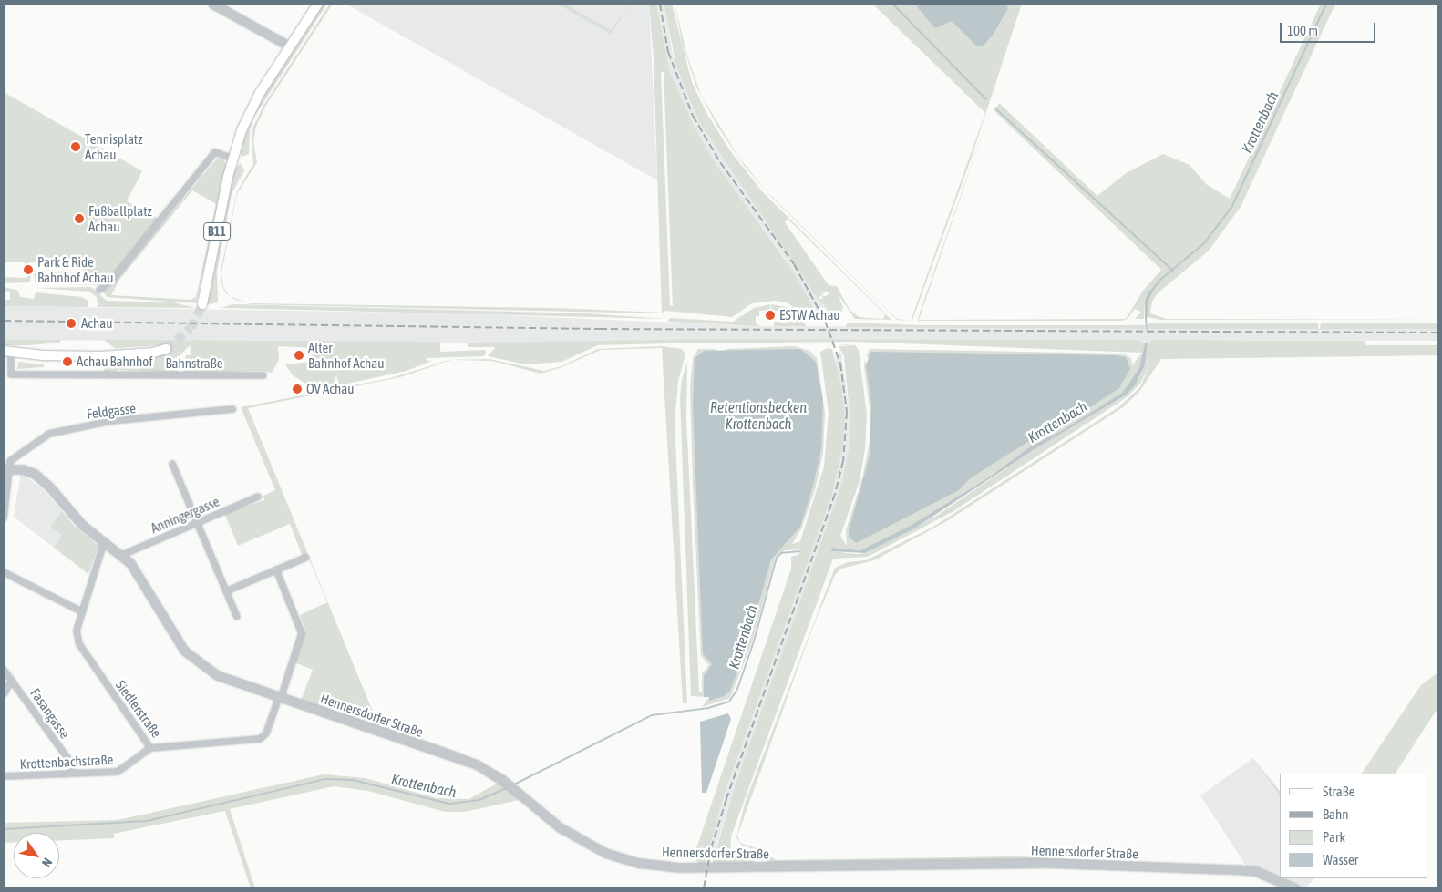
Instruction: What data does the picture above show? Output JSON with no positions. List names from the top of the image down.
{
  "streets": {
    "main road": ["B11"],
    "street": [
      "Bahnstraße",
      "Feldgasse",
      "Anningergasse",
      "Siedlerstraße",
      "Fasangasse",
      "Hennersdorfer Straße",
      "Krottenbachstraße"
    ]
  },
  "crossings": [
    ["Feldgasse", "Hennersdorfer Straße"],
    ["Anningergasse", "Hennersdorfer Straße"],
    ["Siedlerstraße", "Hennersdorfer Straße"],
    ["Siedlerstraße", "Krottenbachstraße"],
    ["Fasangasse", "Krottenbachstraße"]
  ],
  "water": ["Krottenbach", "Retentionsbecken Krottenbach"],
  "places": [
    "Tennisplatz Achau",
    "Fußballplatz Achau",
    "Park & Ride Bahnhof Achau",
    "ESTW Achau",
    "Achau",
    "Alter Bahnhof Achau",
    "Achau Bahnhof",
    "OV Achau"
  ],
  "legend": [
    "Straße",
    "Bahn",
    "Park",
    "Wasser"
  ],
  "scale_bar": "100 m",
  "north": "bottom right"
}
